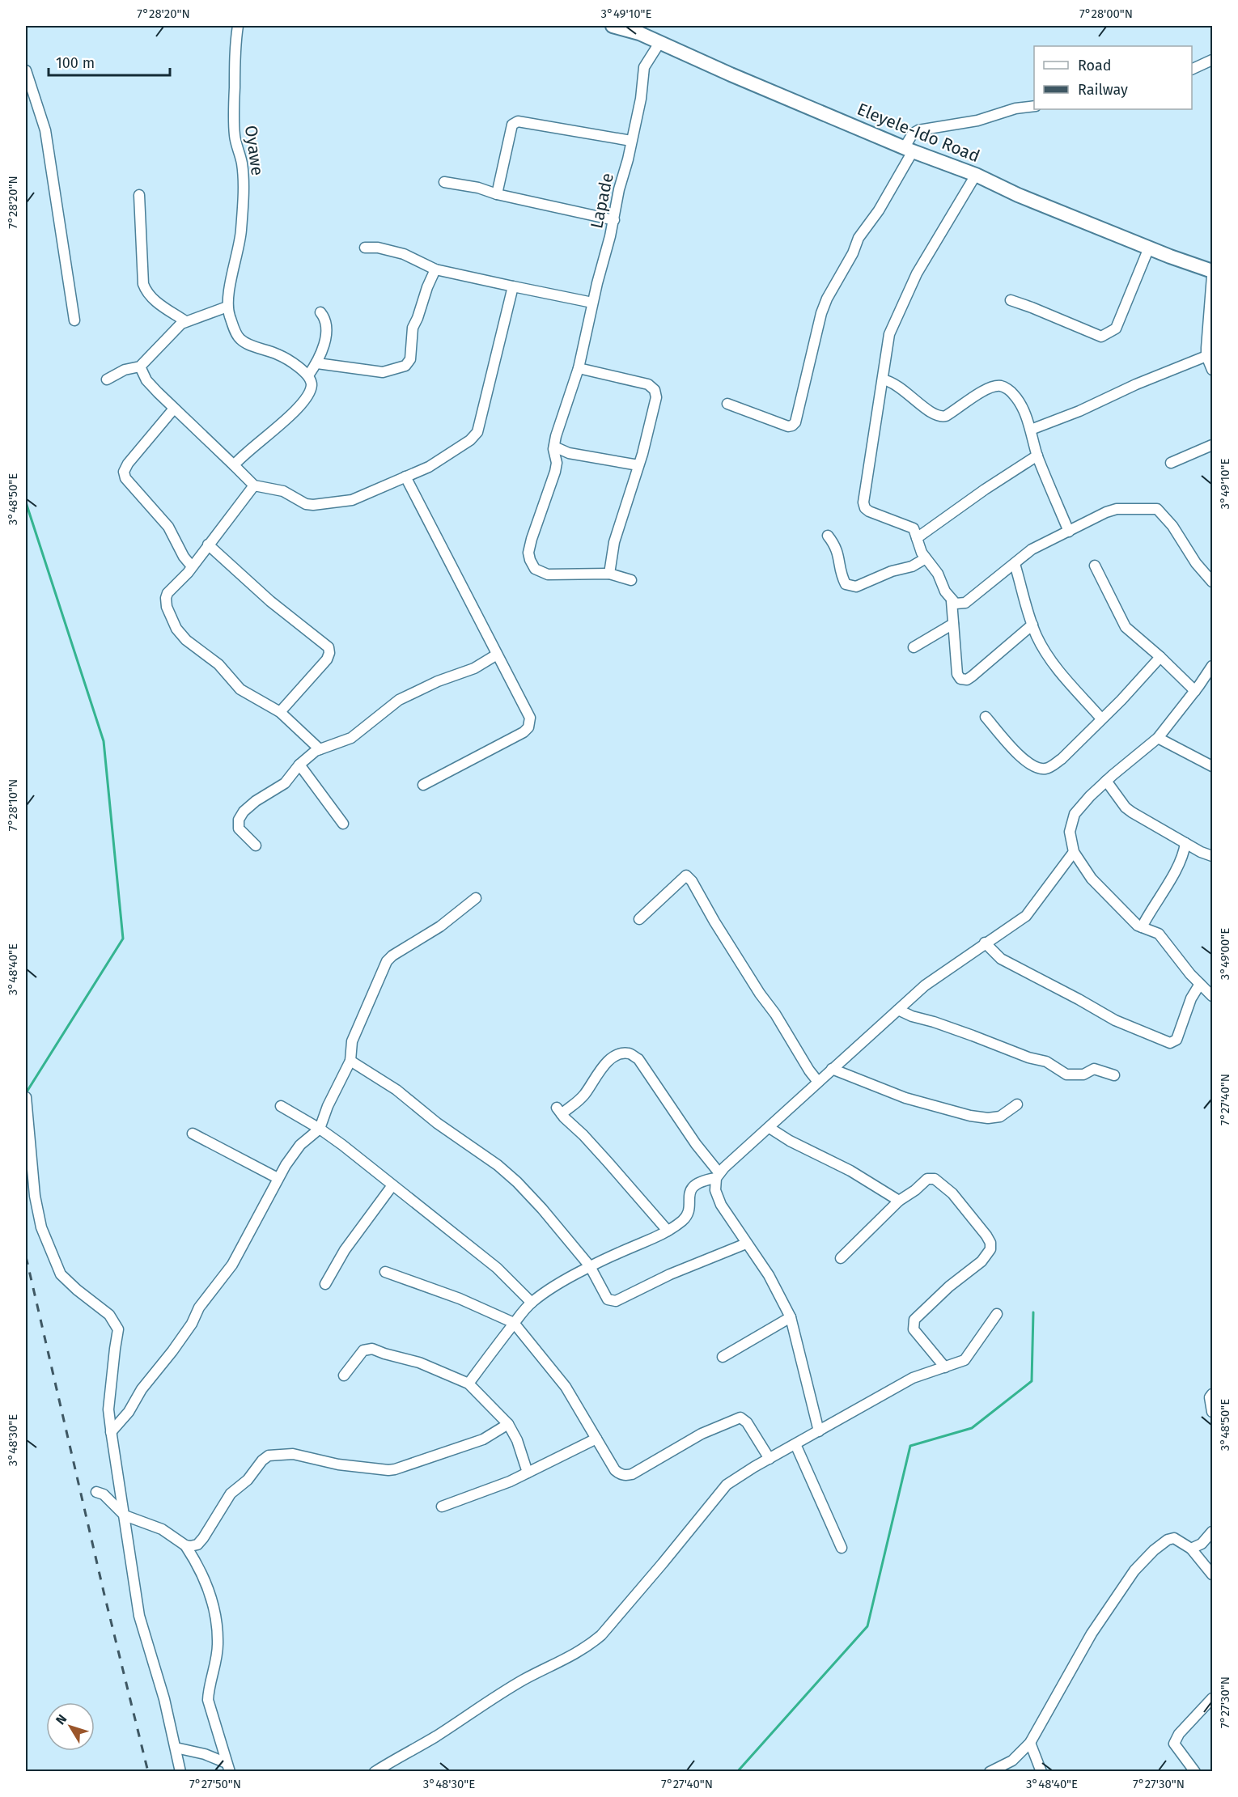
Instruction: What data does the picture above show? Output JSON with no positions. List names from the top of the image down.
{
  "streets": {
    "main road": ["Eleyele-Ido Road"],
    "street": ["Oyawe", "Lapade"]
  },
  "crossings": [
    ["Eleyele-Ido Road", "Lapade"]
  ],
  "legend": ["Road", "Railway"],
  "scale_bar": "100 m",
  "north": "top left",
  "coordinates": [
    "7°28'20\"N",
    "3°49'10\"E",
    "7°28'00\"N",
    "3°48'50\"E",
    "7°28'10\"N",
    "3°49'00\"E",
    "3°48'40\"E",
    "7°27'40\"N",
    "3°48'30\"E",
    "7°27'30\"N",
    "7°27'50\"N"
  ]
}
